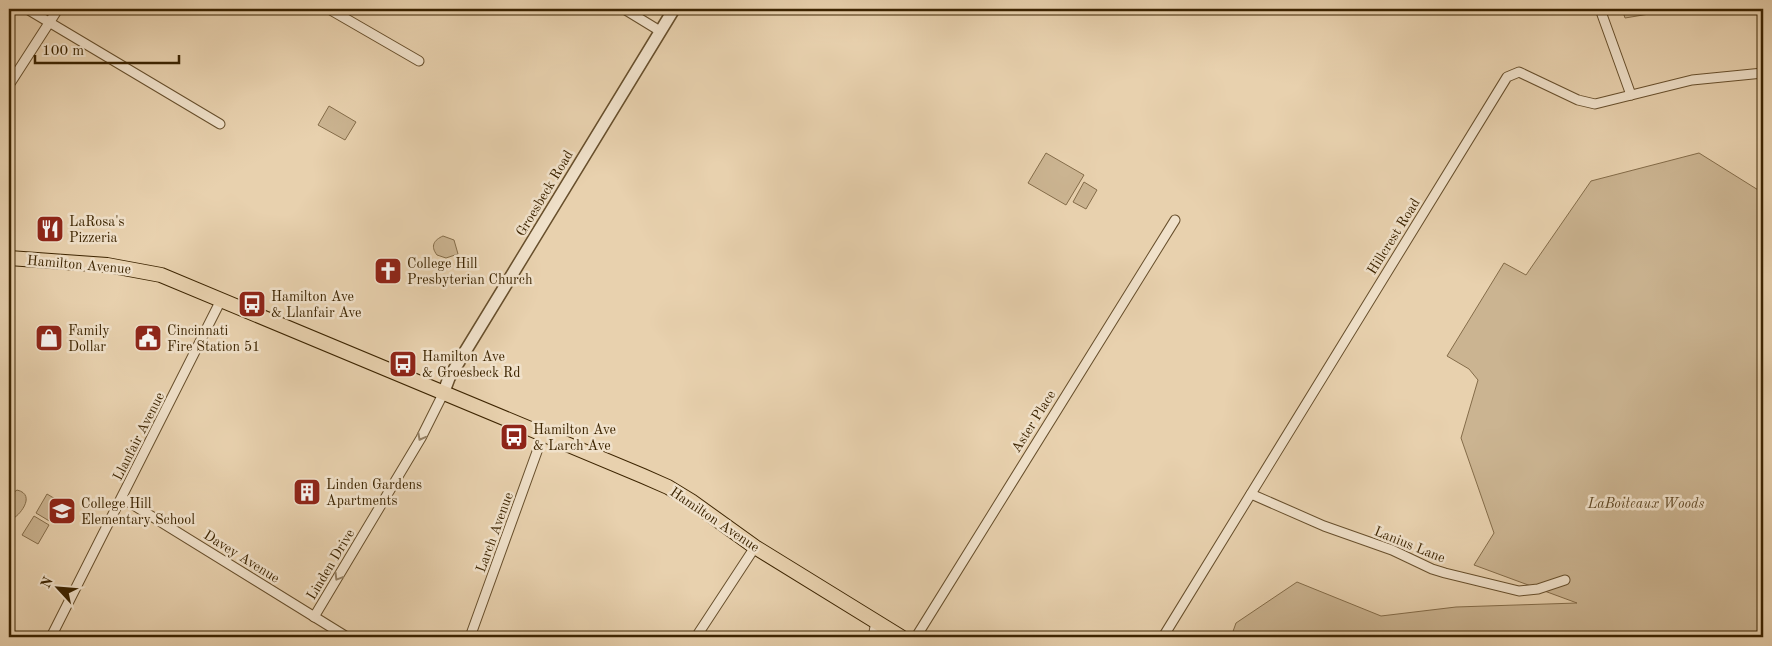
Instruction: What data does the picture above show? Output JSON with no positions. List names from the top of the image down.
{
  "streets": {
    "main road": ["Hamilton Avenue"],
    "street": [
      "Groesbeck Road",
      "Hillcrest Road",
      "Aster Place",
      "Llanfair Avenue",
      "Larch Avenue",
      "Lanius Lane",
      "Davey Avenue",
      "Linden Drive"
    ]
  },
  "crossings": [
    ["Groesbeck Road", "Hamilton Avenue"],
    ["Groesbeck Road", "Linden Drive"],
    ["Hillcrest Road", "Lanius Lane"],
    ["Hamilton Avenue", "Llanfair Avenue"],
    ["Hamilton Avenue", "Larch Avenue"],
    ["Hamilton Avenue", "Linden Drive"],
    ["Llanfair Avenue", "Davey Avenue"],
    ["Davey Avenue", "Linden Drive"]
  ],
  "one_way": ["Linden Drive"],
  "parks": ["LaBoiteaux Woods"],
  "places": {
    "restaurant": ["LaRosa's Pizzeria"],
    "church": ["College Hill Presbyterian Church"],
    "bus stop": ["Hamilton Ave & Llanfair Ave", "Hamilton Ave & Groesbeck Rd", "Hamilton Ave & Larch Ave"],
    "shop": ["Family Dollar"],
    "public building": ["Cincinnati Fire Station 51"],
    "building": ["Linden Gardens Apartments"],
    "school or university": ["College Hill Elementary School"]
  },
  "scale_bar": "100 m",
  "north": "top left"
}
